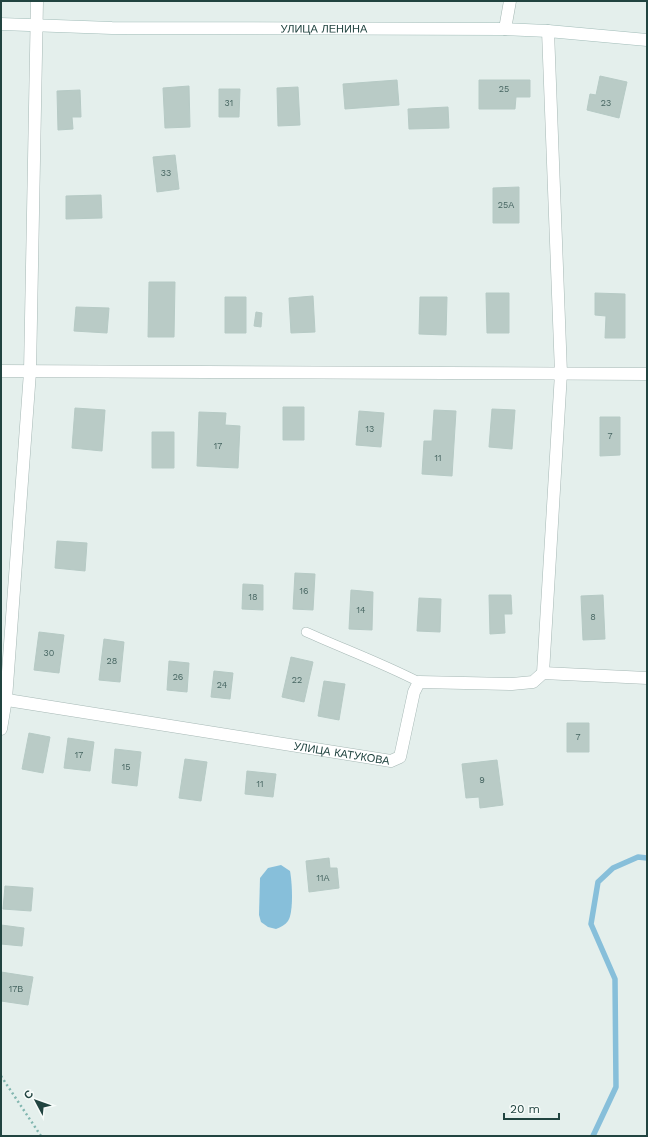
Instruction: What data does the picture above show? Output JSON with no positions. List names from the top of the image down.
{
  "streets": {
    "street": ["УЛИЦА ЛЕНИНА", "УЛИЦА КАТУКОВА"]
  },
  "house_numbers": [
    "25",
    "31",
    "23",
    "33",
    "25А",
    "13",
    "7",
    "17",
    "11",
    "16",
    "18",
    "14",
    "8",
    "30",
    "28",
    "26",
    "22",
    "24",
    "7",
    "17",
    "15",
    "9",
    "11",
    "11А",
    "17В"
  ],
  "scale_bar": "20 m",
  "north": "top left"
}
